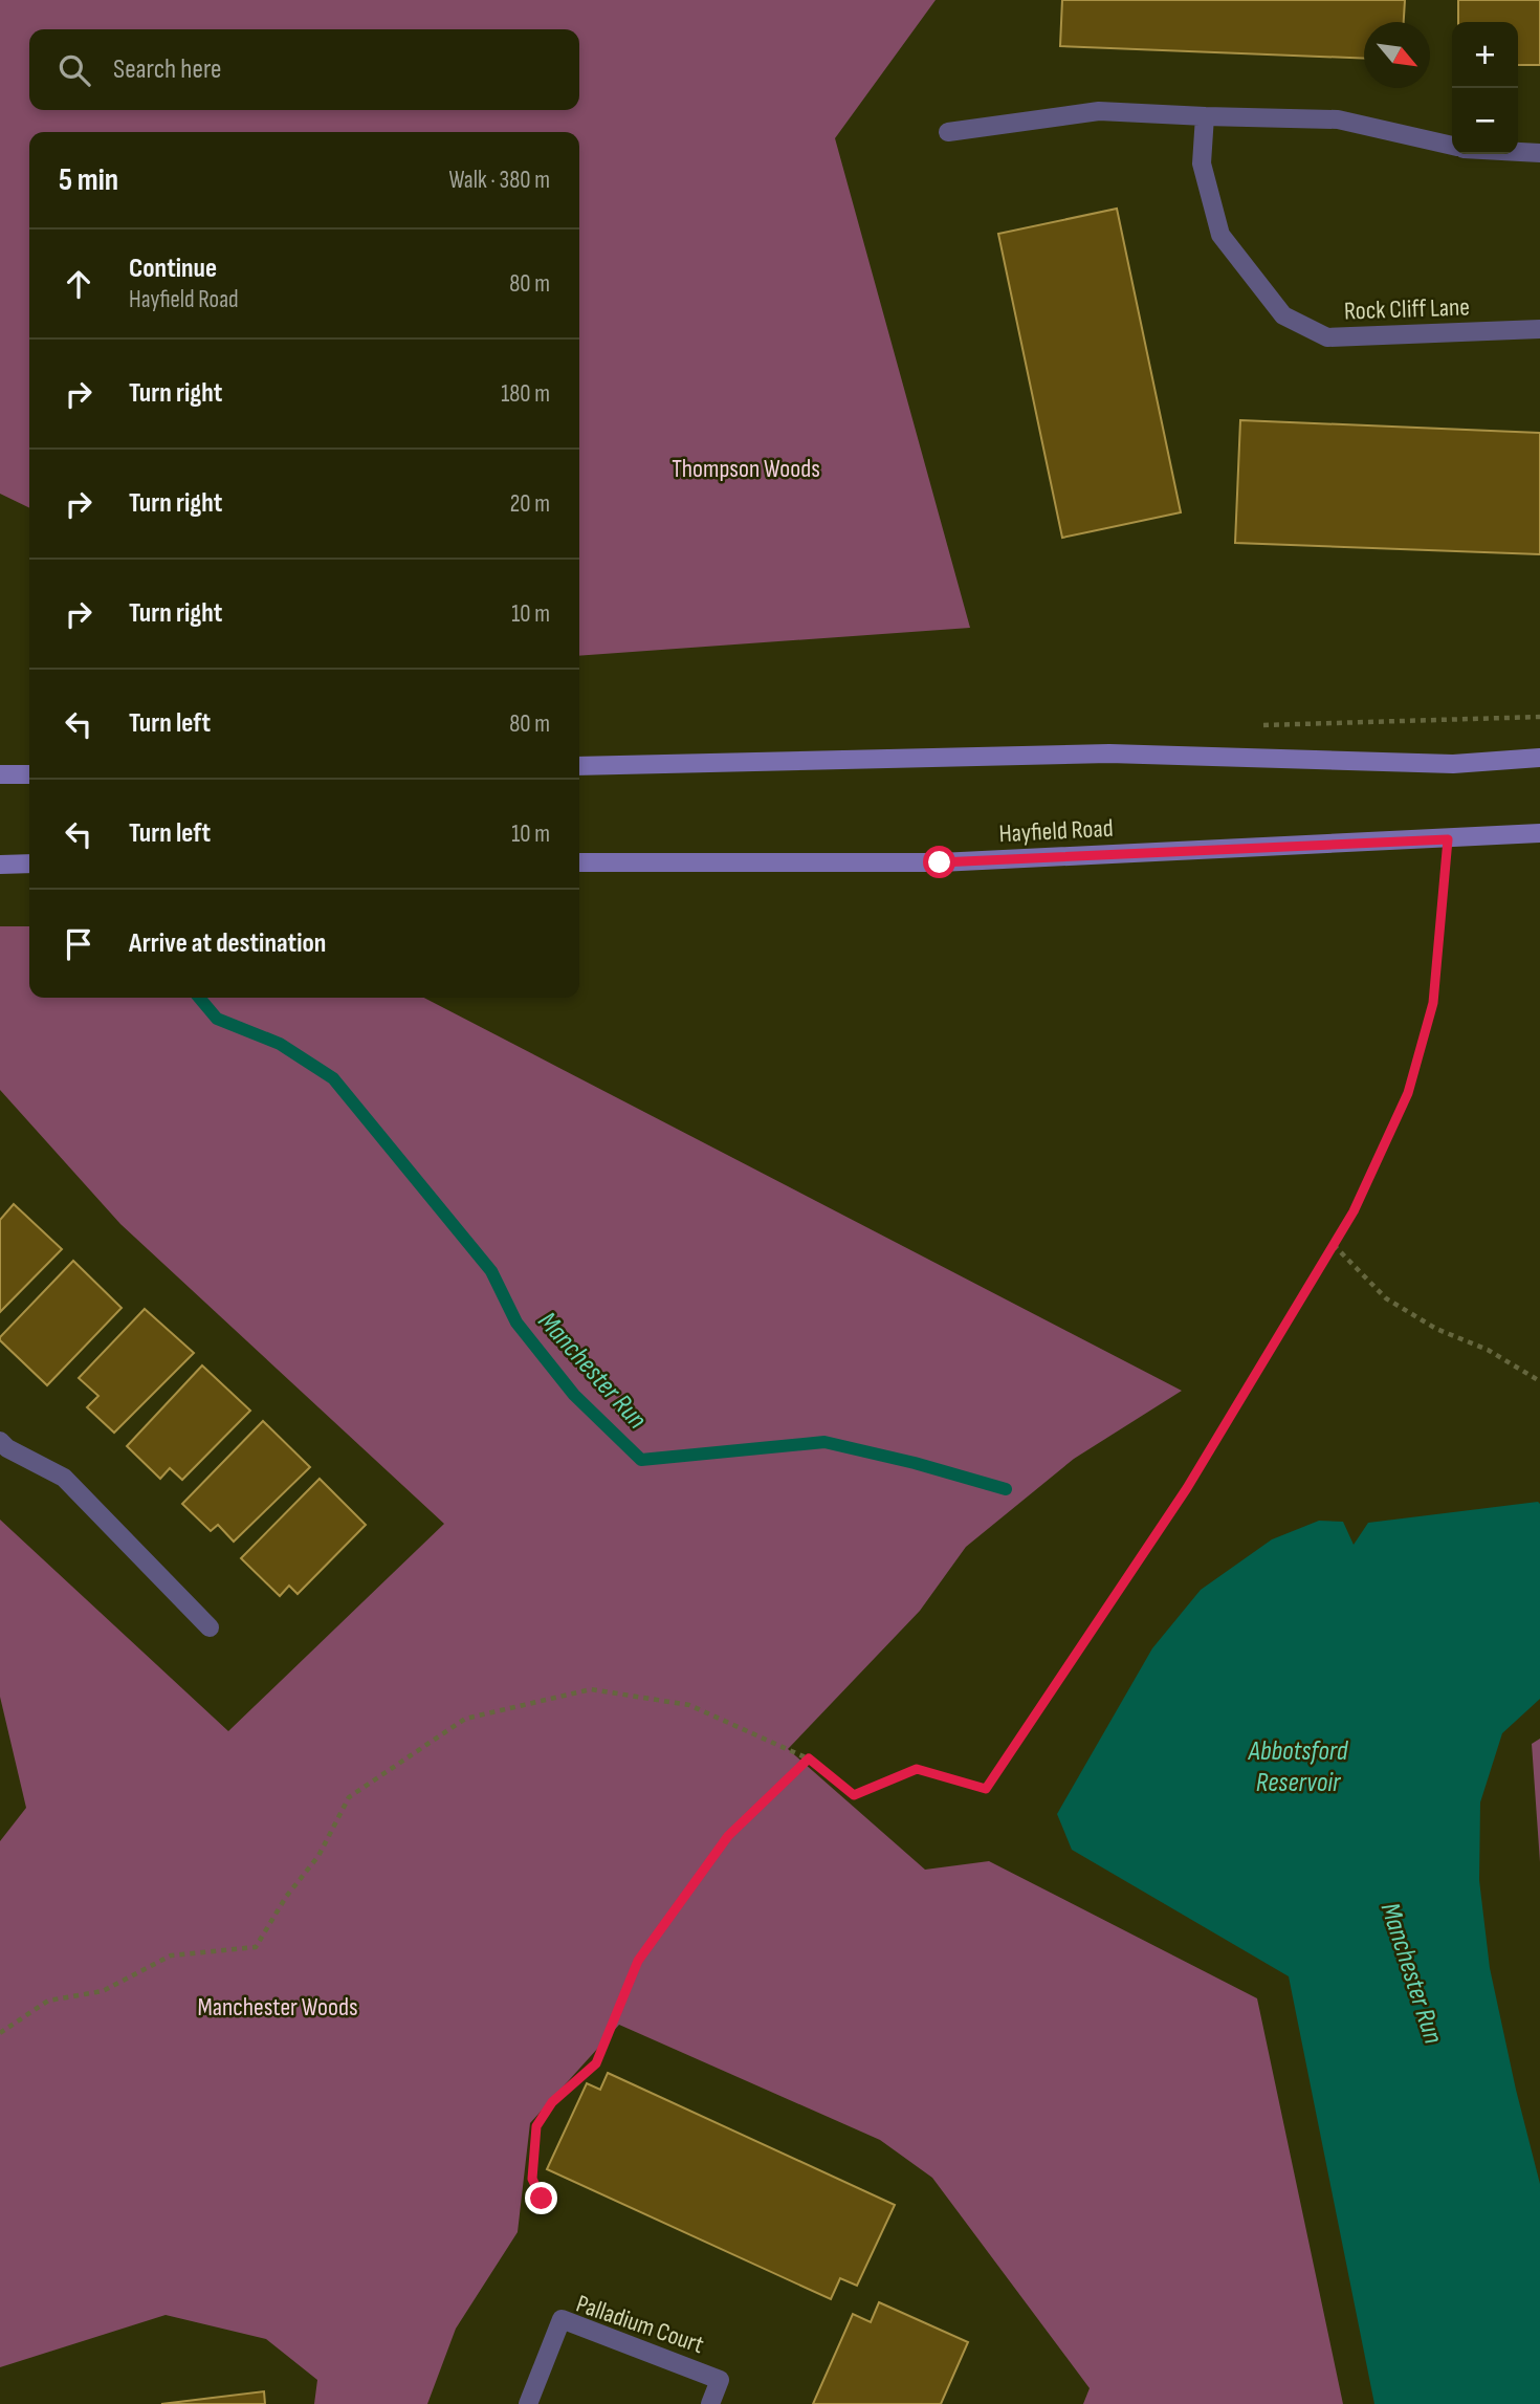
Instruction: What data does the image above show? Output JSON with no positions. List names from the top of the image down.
{
  "streets": {
    "main road": ["Hayfield Road"],
    "street": ["Rock Cliff Lane", "Palladium Court"]
  },
  "water": ["Manchester Run", "Abbotsford Reservoir"],
  "parks": ["Thompson Woods", "Manchester Woods"],
  "north": "bottom right",
  "page": {
    "map_buttons": ["+", "−"],
    "search": "Search here",
    "heading": ["5 min", "Walk · 380 m"],
    "list": [
      ["Continue", "Hayfield Road", "80 m"],
      ["Turn right", "180 m"],
      ["Turn right", "20 m"],
      ["Turn right", "10 m"],
      ["Turn left", "80 m"],
      ["Turn left", "10 m"],
      "Arrive at destination"
    ]
  }
}
